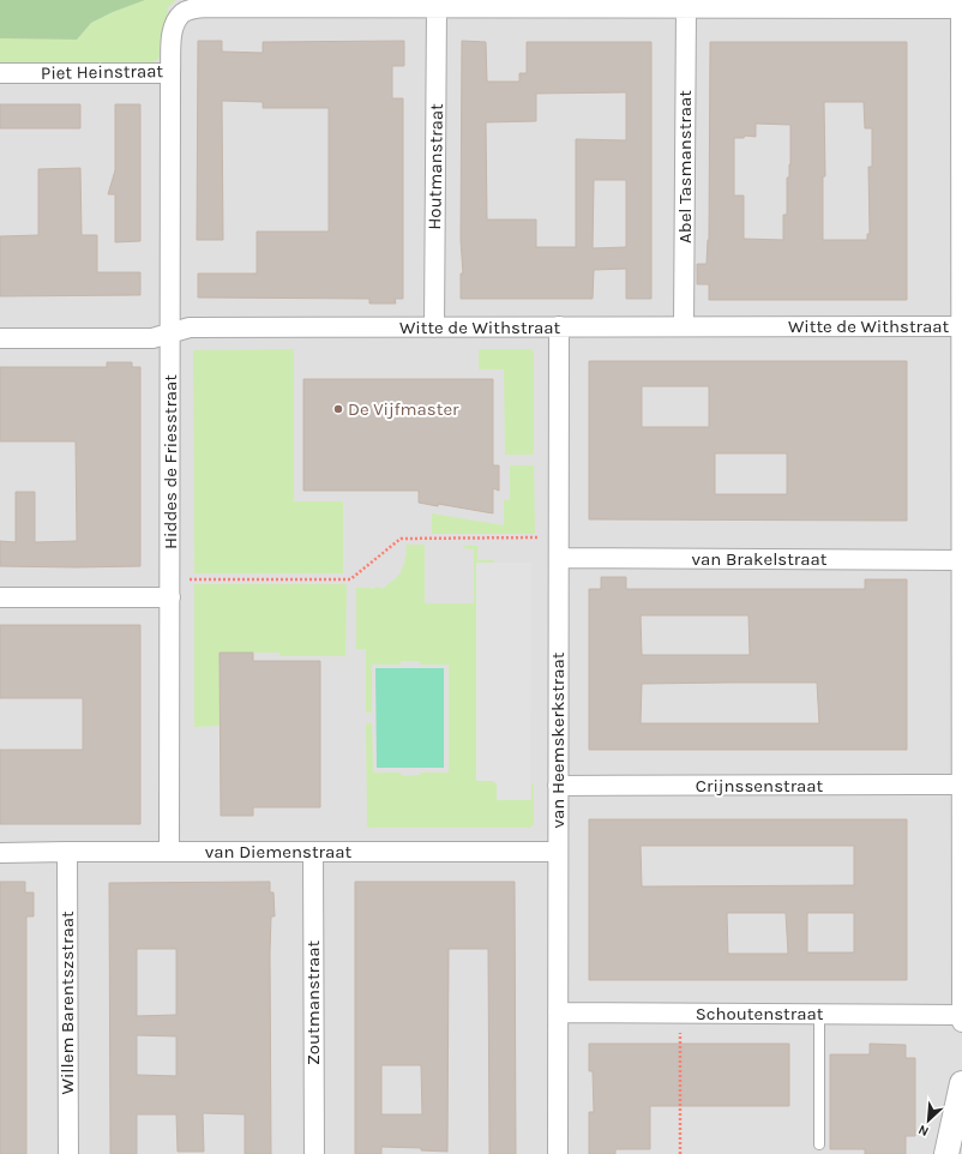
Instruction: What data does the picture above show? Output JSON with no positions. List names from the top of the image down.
{
  "streets": {
    "street": [
      "Piet Heinstraat",
      "Houtmanstraat",
      "Abel Tasmanstraat",
      "Witte de Withstraat",
      "Hiddes de Friesstraat",
      "van Brakelstraat",
      "van Heemskerkstraat",
      "Crijnssenstraat",
      "van Diemenstraat",
      "Willem Barentszstraat",
      "Zoutmanstraat",
      "Schoutenstraat"
    ]
  },
  "crossings": [
    ["Piet Heinstraat", "Houtmanstraat"],
    ["Piet Heinstraat", "Abel Tasmanstraat"],
    ["Piet Heinstraat", "Hiddes de Friesstraat"],
    ["Houtmanstraat", "Witte de Withstraat"],
    ["Abel Tasmanstraat", "Witte de Withstraat"],
    ["Witte de Withstraat", "Hiddes de Friesstraat"],
    ["Witte de Withstraat", "van Heemskerkstraat"],
    ["Hiddes de Friesstraat", "van Diemenstraat"],
    ["van Brakelstraat", "van Heemskerkstraat"],
    ["van Heemskerkstraat", "Crijnssenstraat"],
    ["van Heemskerkstraat", "van Diemenstraat"],
    ["van Heemskerkstraat", "Schoutenstraat"],
    ["van Diemenstraat", "Willem Barentszstraat"],
    ["van Diemenstraat", "Zoutmanstraat"]
  ],
  "places": ["De Vijfmaster"],
  "north": "bottom left"
}
